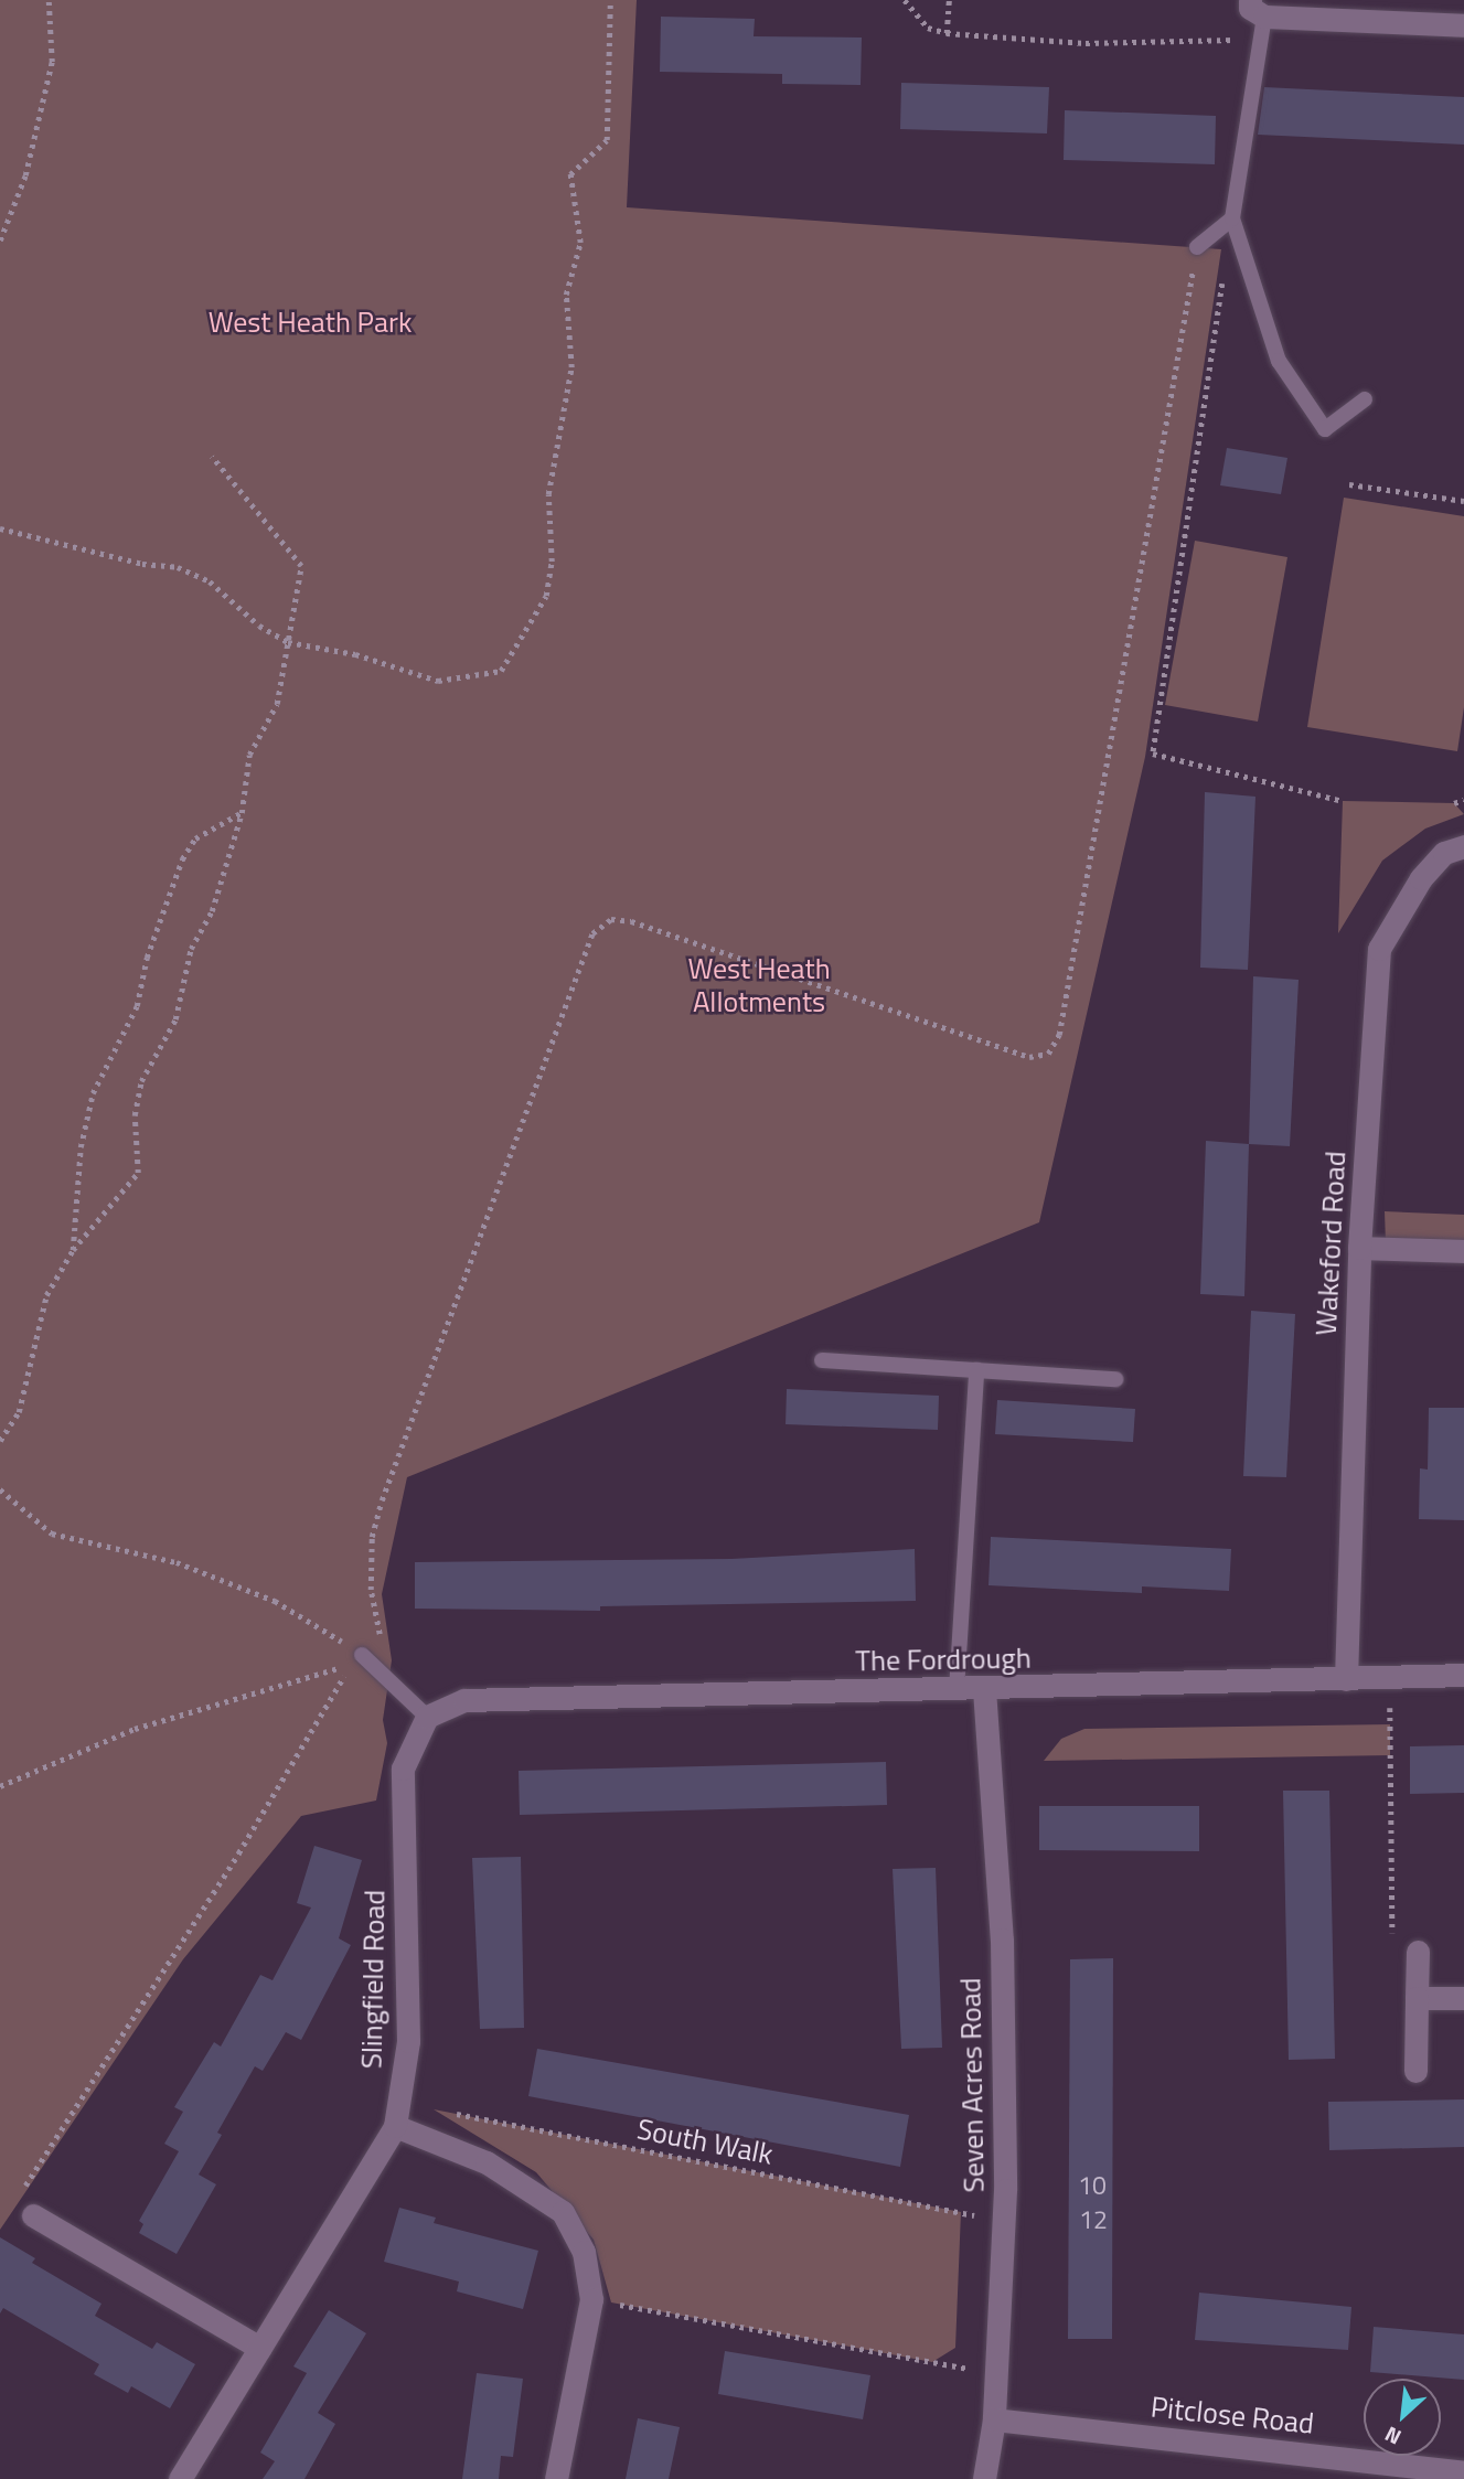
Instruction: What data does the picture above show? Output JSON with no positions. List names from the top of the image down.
{
  "streets": {
    "street": [
      "Wakeford Road",
      "The Fordrough",
      "Slingfield Road",
      "Seven Acres Road",
      "Pitclose Road"
    ],
    "path": ["South Walk"]
  },
  "crossings": [
    ["Wakeford Road", "The Fordrough"],
    ["The Fordrough", "Slingfield Road"],
    ["The Fordrough", "Seven Acres Road"],
    ["Seven Acres Road", "South Walk"],
    ["Seven Acres Road", "Pitclose Road"]
  ],
  "parks": ["West Heath Park", "West Heath Allotments"],
  "house_numbers": ["10", "12"],
  "north": "bottom left"
}
